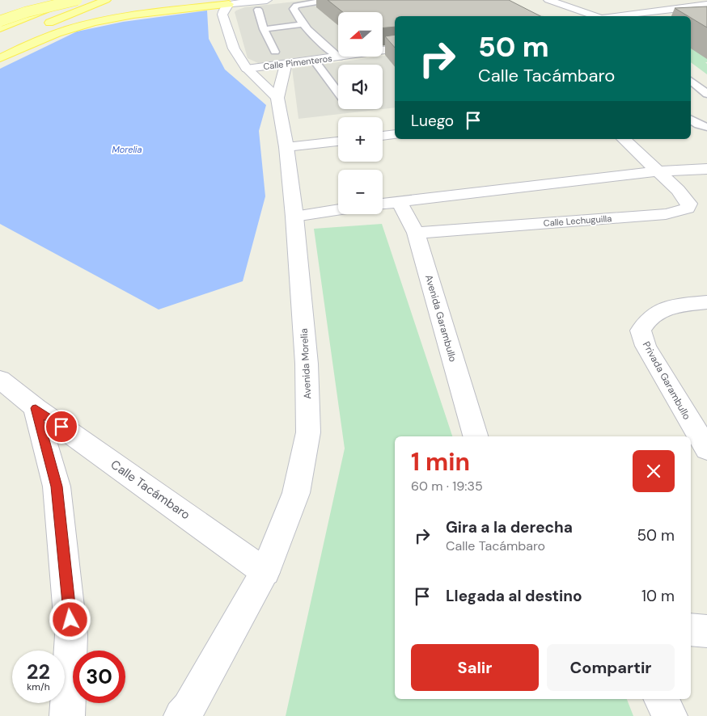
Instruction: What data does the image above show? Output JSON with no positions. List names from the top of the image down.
{
  "streets": {
    "street": [
      "Calle Pimenteros",
      "Calle Lechuguilla",
      "Avenida Garambullo",
      "Avenida Morelia",
      "Privada Garambullo",
      "Calle Tacámbaro"
    ]
  },
  "crossings": [
    ["Calle Lechuguilla", "Avenida Garambullo"],
    ["Avenida Morelia", "Calle Tacámbaro"]
  ],
  "water": ["Morelia"],
  "north": "left",
  "page": {
    "map_buttons": ["+", "−"],
    "turn": ["50 m", "Calle Tacámbaro"],
    "then": "Luego",
    "heading": ["1 min", "60 m · 19:35"],
    "list": [
      {
        "name": "Gira a la derecha",
        "note": "Calle Tacámbaro",
        "value": "50 m"
      },
      {
        "name": "Llegada al destino",
        "value": "10 m"
      }
    ],
    "buttons": ["Salir", "Compartir"],
    "speed": "22 km/h",
    "limit": "30"
  }
}
